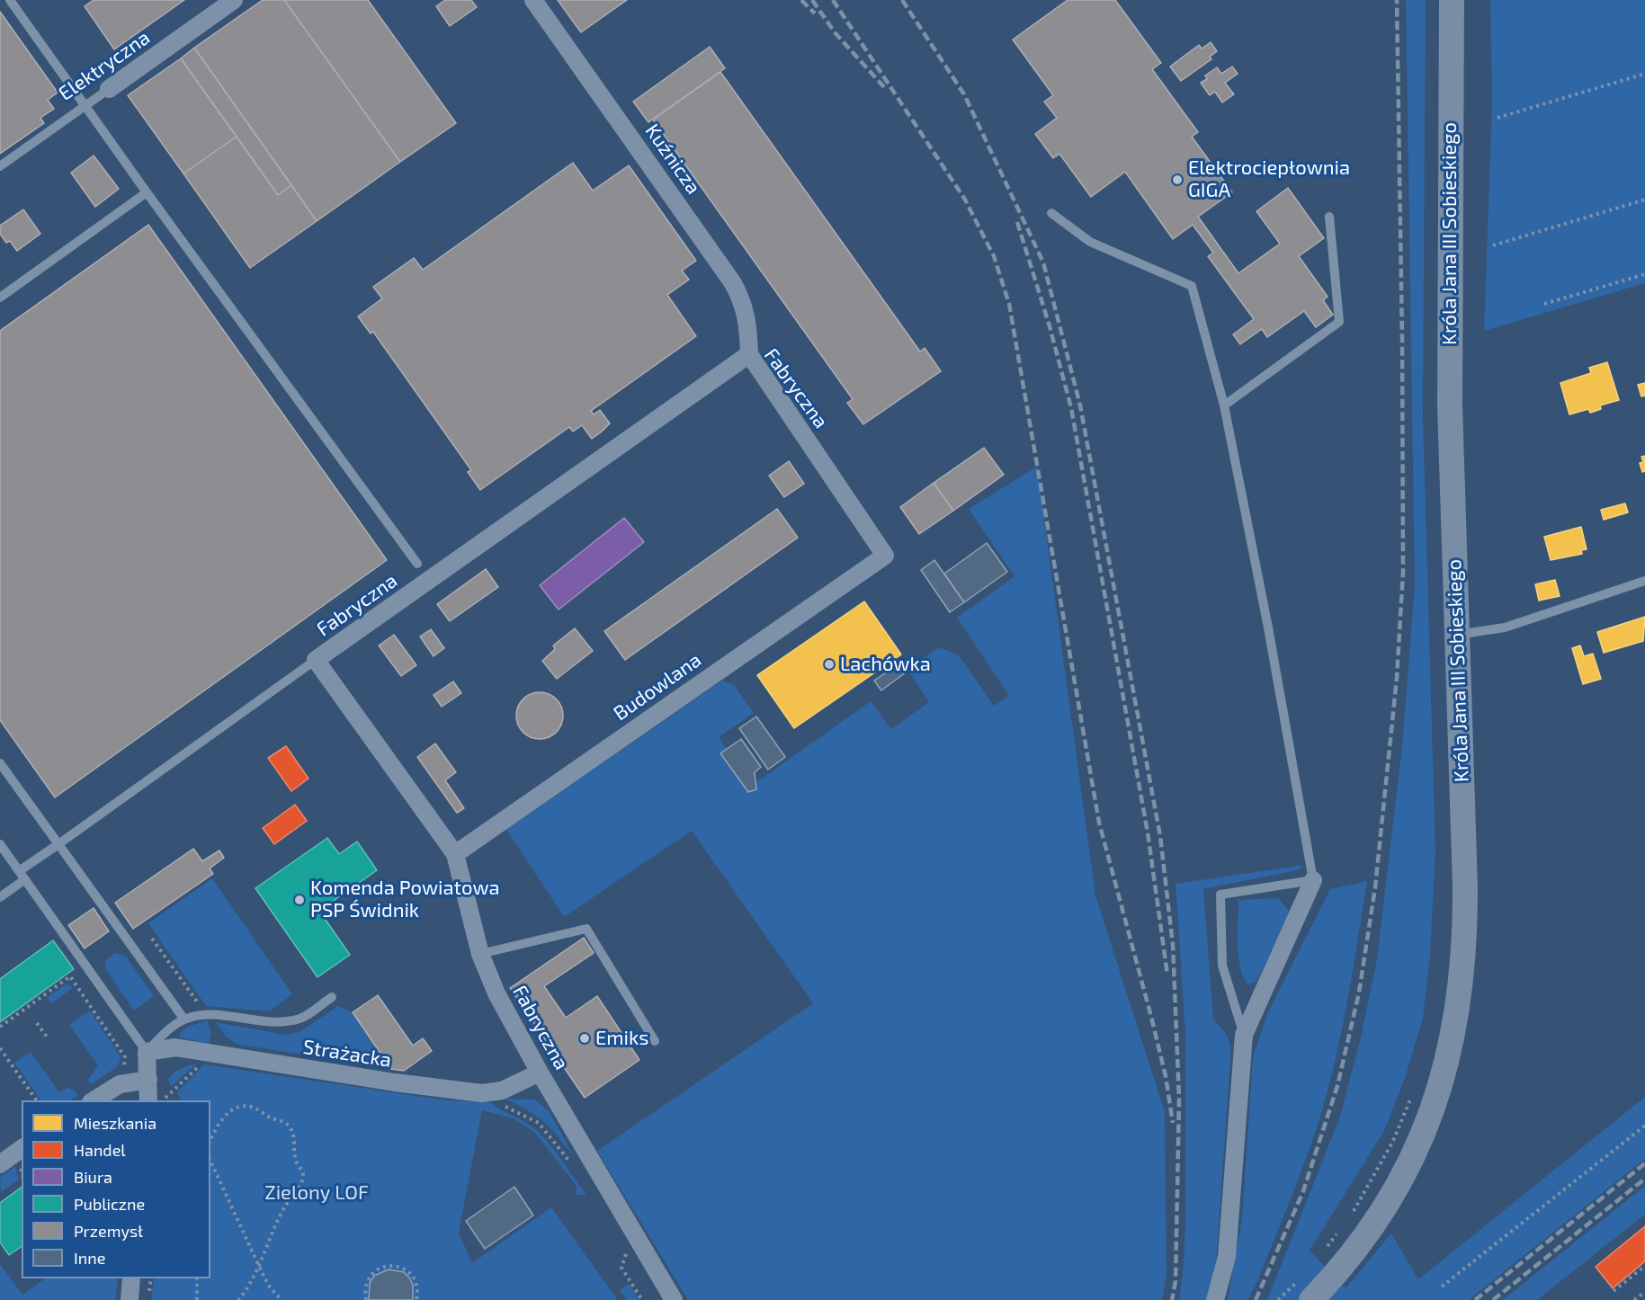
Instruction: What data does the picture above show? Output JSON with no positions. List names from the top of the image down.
{
  "streets": {
    "main road": ["Króla Jana III Sobieskiego"],
    "street": [
      "Elektryczna",
      "Kuźnicza",
      "Fabryczna",
      "Budowlana",
      "Strażacka"
    ]
  },
  "crossings": [
    ["Kuźnicza", "Fabryczna"],
    ["Fabryczna", "Budowlana"],
    ["Fabryczna", "Strażacka"]
  ],
  "parks": ["Zielony LOF"],
  "places": [
    "Elektrociepłownia GIGA",
    "Lachówka",
    "Komenda Powiatowa PSP Świdnik",
    "Emiks"
  ],
  "legend": [
    "Mieszkania",
    "Handel",
    "Biura",
    "Publiczne",
    "Przemysł",
    "Inne"
  ]
}
